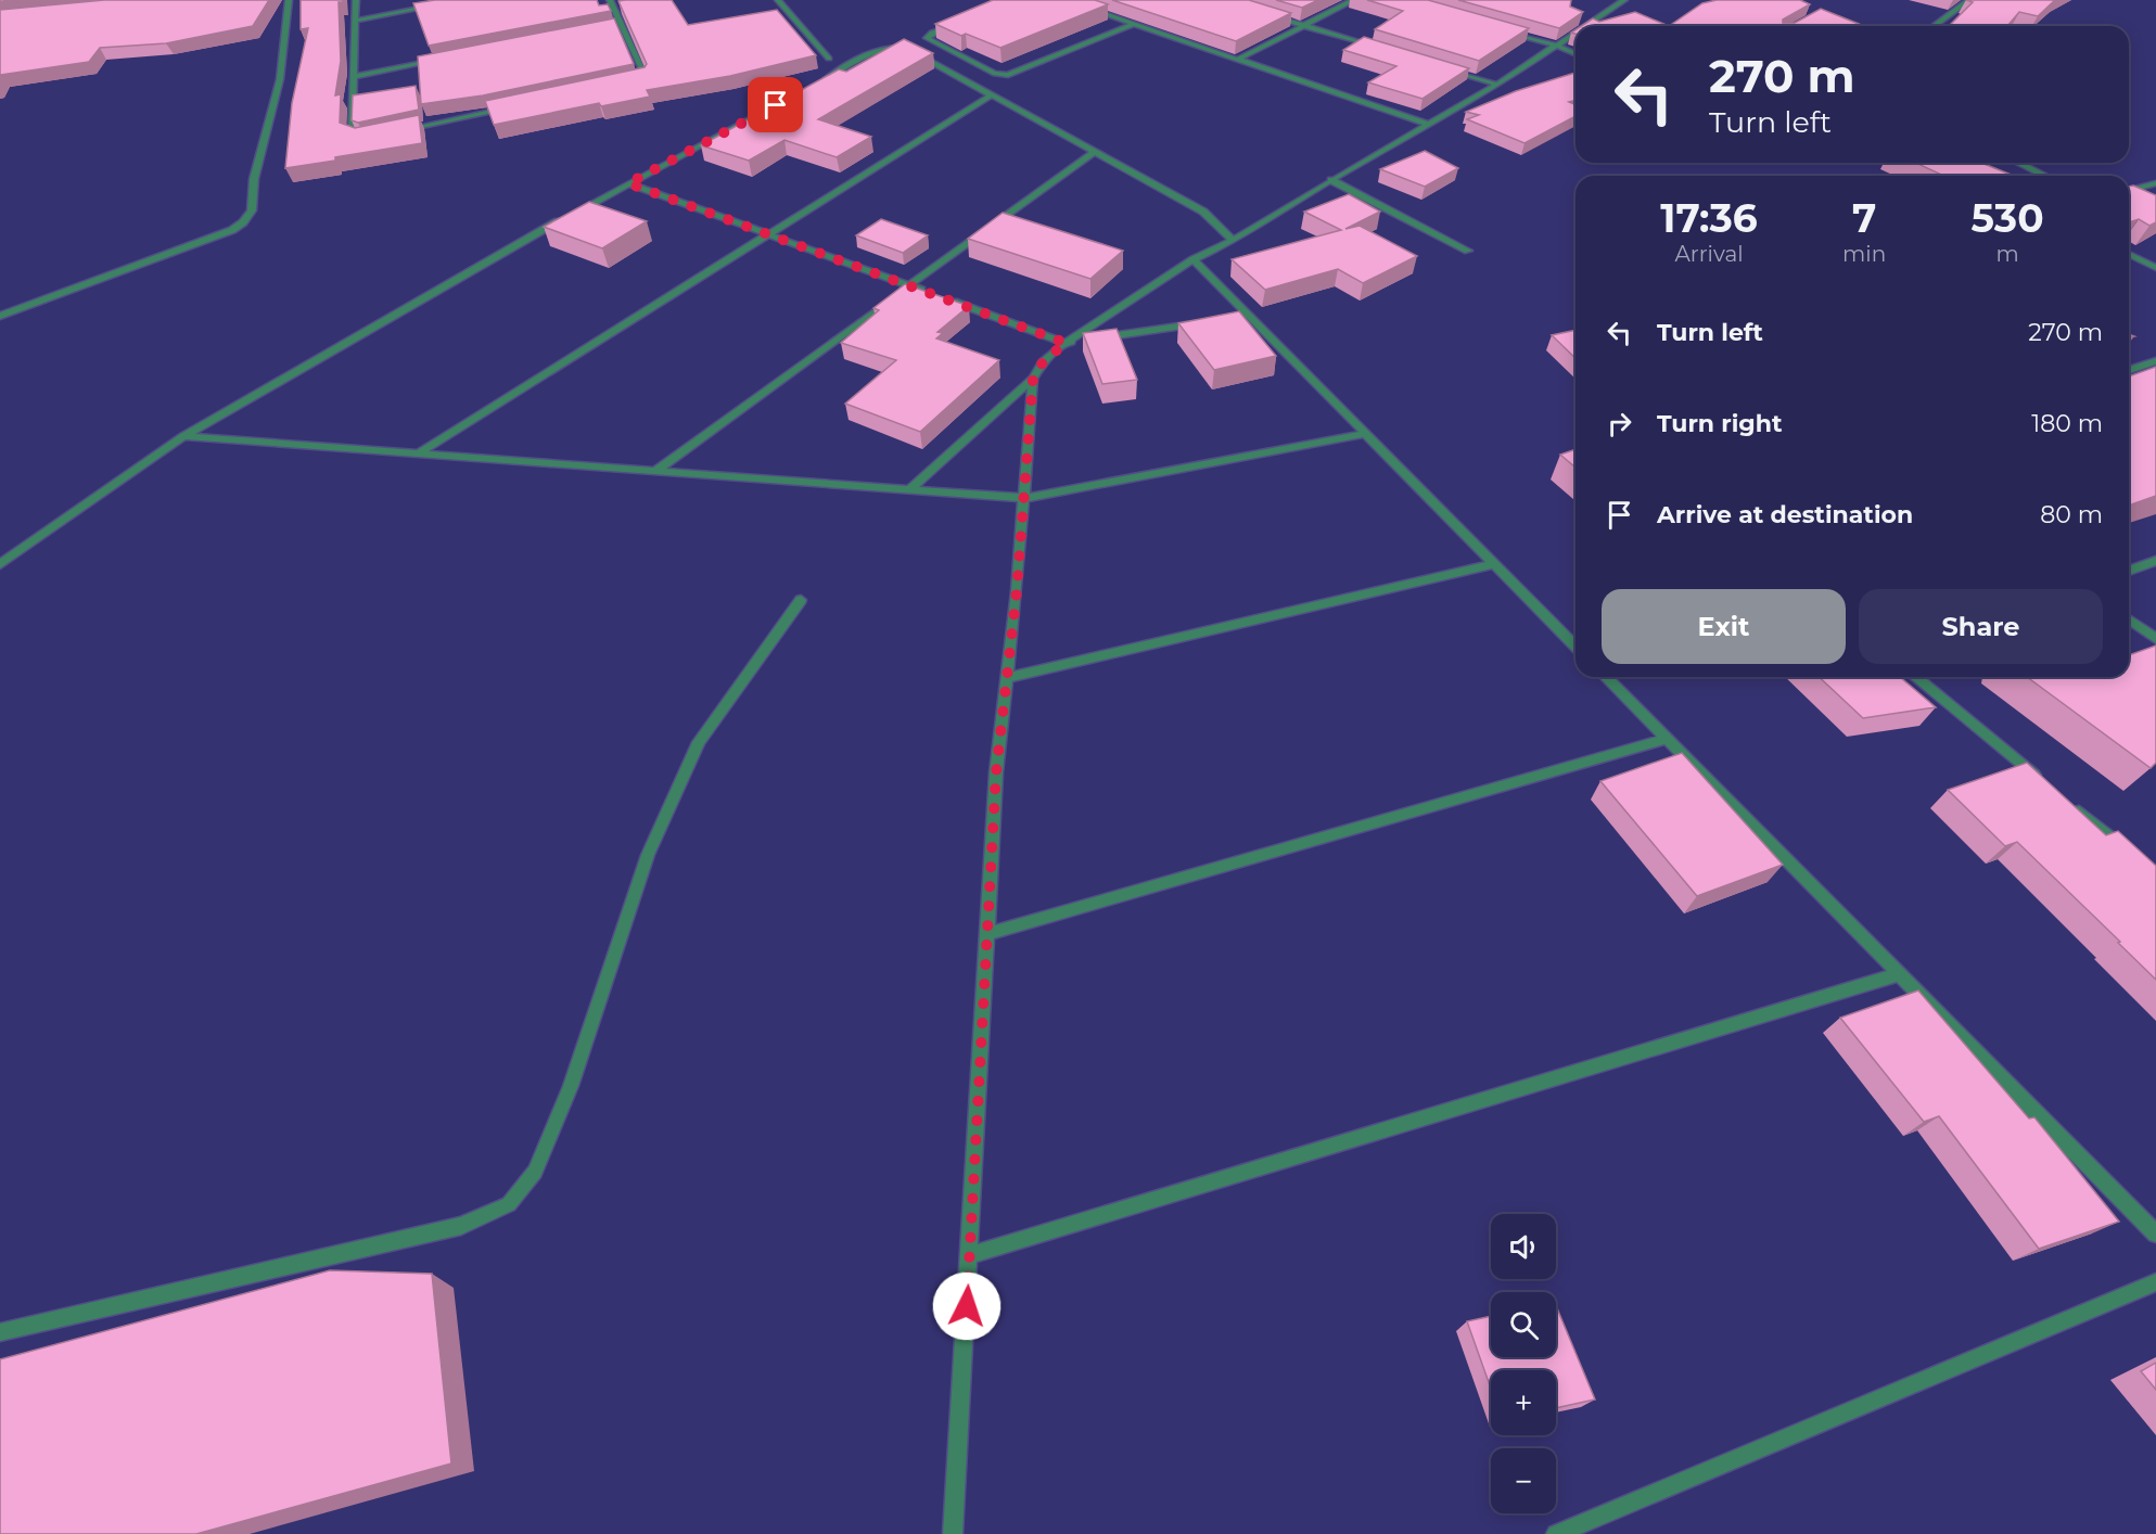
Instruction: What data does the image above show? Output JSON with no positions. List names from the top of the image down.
{
  "page": {
    "turn": ["270 m", "Turn left"],
    "eta": [
      "17:36",
      "Arrival",
      "7",
      "min",
      "530",
      "m"
    ],
    "list": [
      {
        "name": "Turn left",
        "value": "270 m"
      },
      {
        "name": "Turn right",
        "value": "180 m"
      },
      {
        "name": "Arrive at destination",
        "value": "80 m"
      }
    ],
    "buttons": ["Exit", "Share"],
    "map_buttons": ["+", "−"]
  }
}
